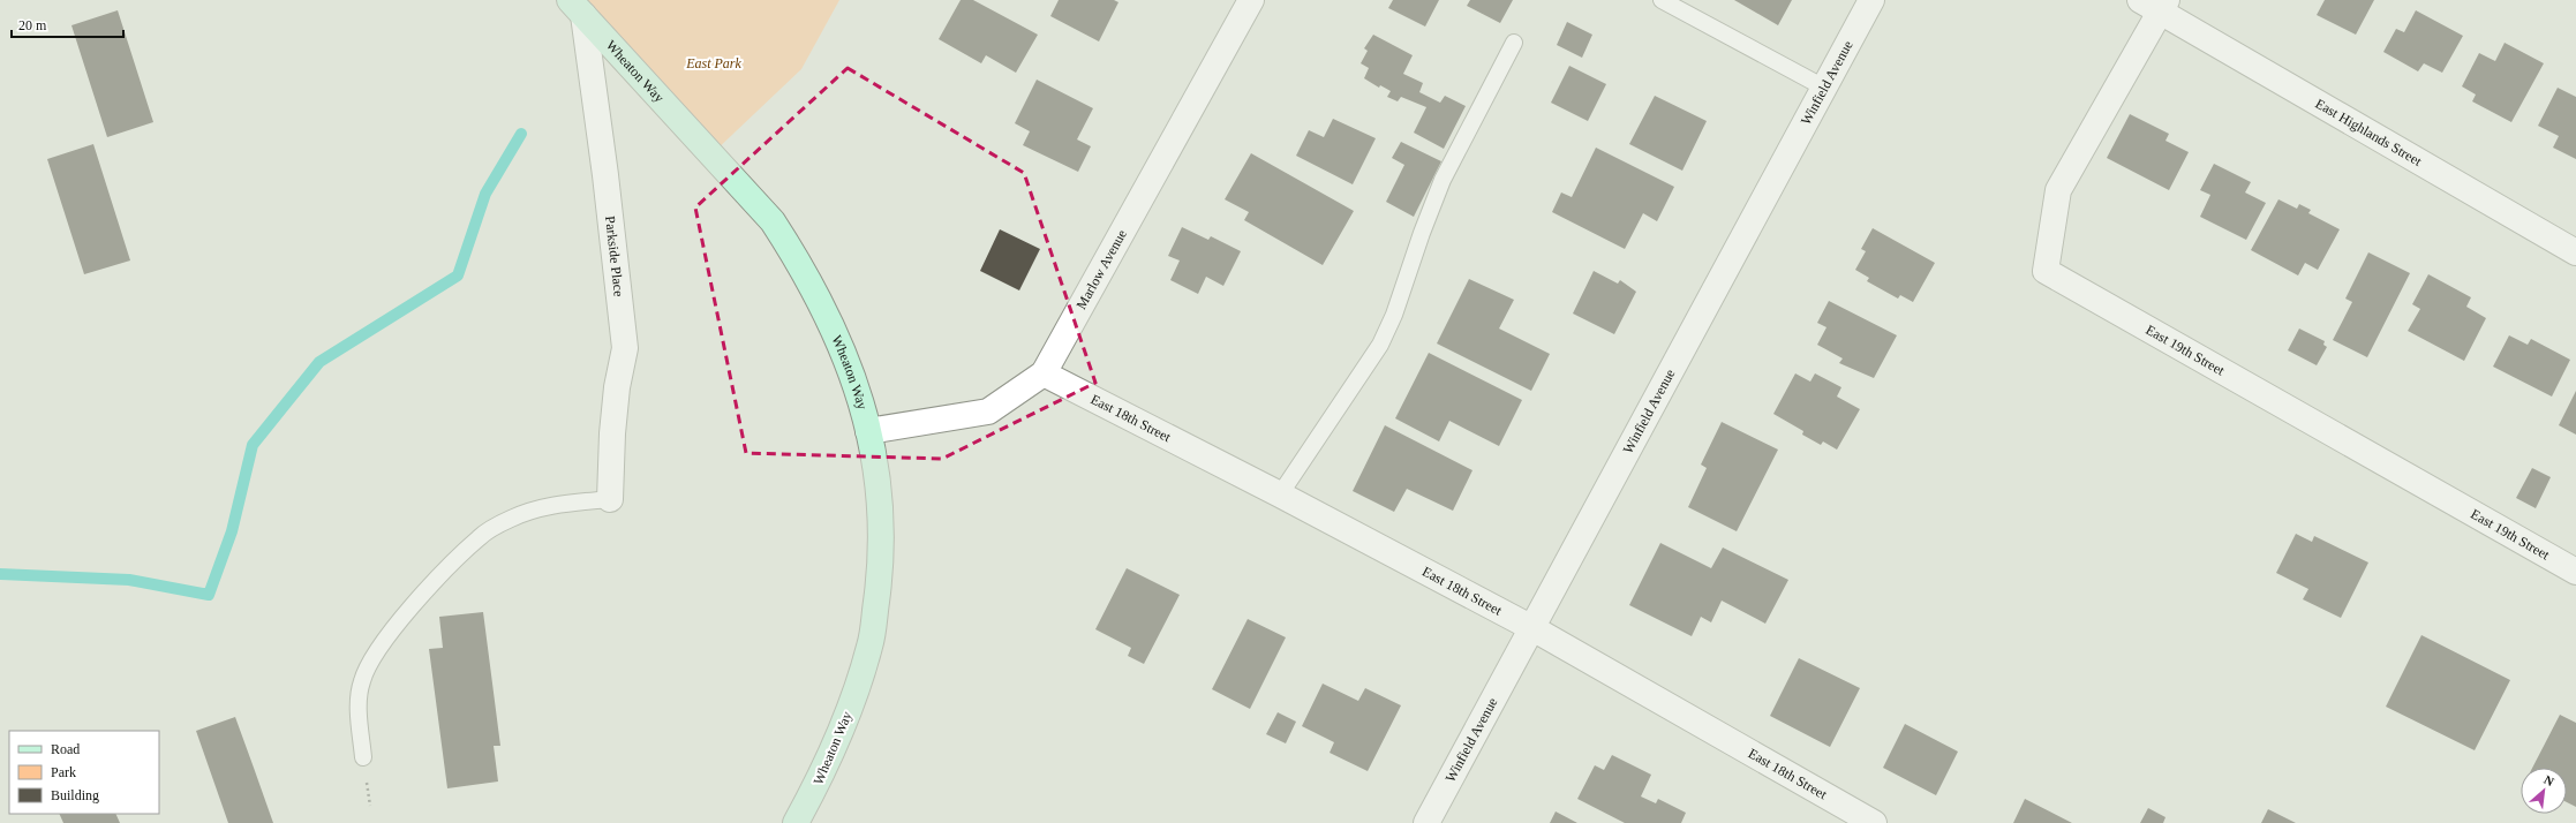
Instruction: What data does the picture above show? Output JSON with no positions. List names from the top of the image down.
{
  "streets": {
    "main road": ["Wheaton Way"],
    "street": [
      "Winfield Avenue",
      "East Highlands Street",
      "Parkside Place",
      "Marlow Avenue",
      "East 19th Street",
      "East 18th Street"
    ]
  },
  "crossings": [
    ["Wheaton Way", "Parkside Place"],
    ["Wheaton Way", "Marlow Avenue"],
    ["Winfield Avenue", "East 18th Street"],
    ["East Highlands Street", "East 19th Street"],
    ["Marlow Avenue", "East 18th Street"]
  ],
  "parks": ["East Park"],
  "legend": ["Road", "Park", "Building"],
  "scale_bar": "20 m",
  "north": "top right"
}
